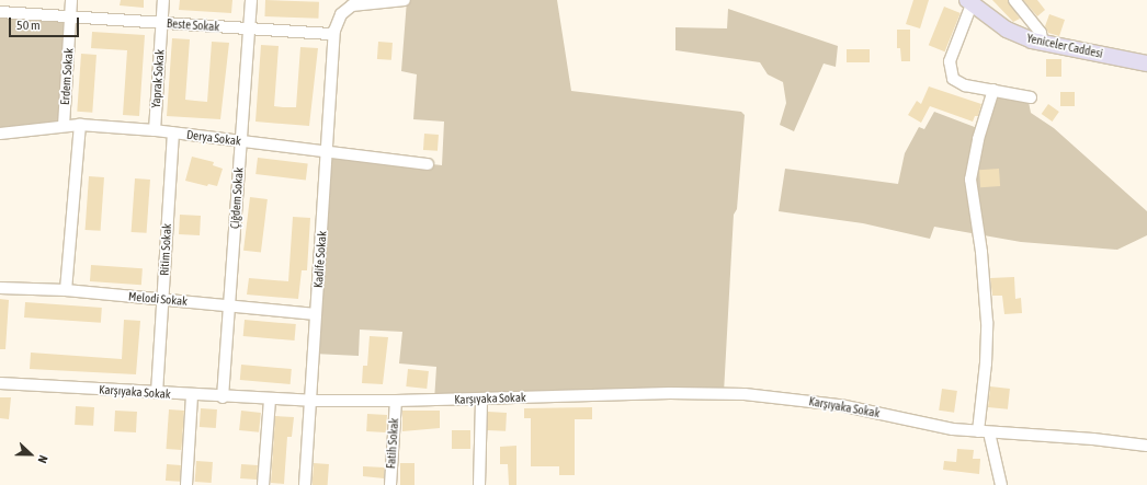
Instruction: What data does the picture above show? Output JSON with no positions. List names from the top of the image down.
{
  "streets": {
    "street": [
      "Beste Sokak",
      "Yeniceler Caddesi",
      "Erdem Sokak",
      "Yaprak Sokak",
      "Derya Sokak",
      "Çiğdem Sokak",
      "Ritim Sokak",
      "Kadife Sokak",
      "Melodi Sokak",
      "Karşıyaka Sokak",
      "Fatih Sokak"
    ]
  },
  "crossings": [
    ["Beste Sokak", "Erdem Sokak"],
    ["Beste Sokak", "Yaprak Sokak"],
    ["Beste Sokak", "Çiğdem Sokak"],
    ["Beste Sokak", "Kadife Sokak"],
    ["Erdem Sokak", "Derya Sokak"],
    ["Yaprak Sokak", "Derya Sokak"],
    ["Derya Sokak", "Çiğdem Sokak"],
    ["Derya Sokak", "Ritim Sokak"],
    ["Derya Sokak", "Kadife Sokak"],
    ["Çiğdem Sokak", "Melodi Sokak"],
    ["Çiğdem Sokak", "Karşıyaka Sokak"],
    ["Ritim Sokak", "Melodi Sokak"],
    ["Ritim Sokak", "Karşıyaka Sokak"],
    ["Kadife Sokak", "Melodi Sokak"],
    ["Kadife Sokak", "Karşıyaka Sokak"],
    ["Karşıyaka Sokak", "Fatih Sokak"]
  ],
  "scale_bar": "50 m",
  "north": "right"
}
